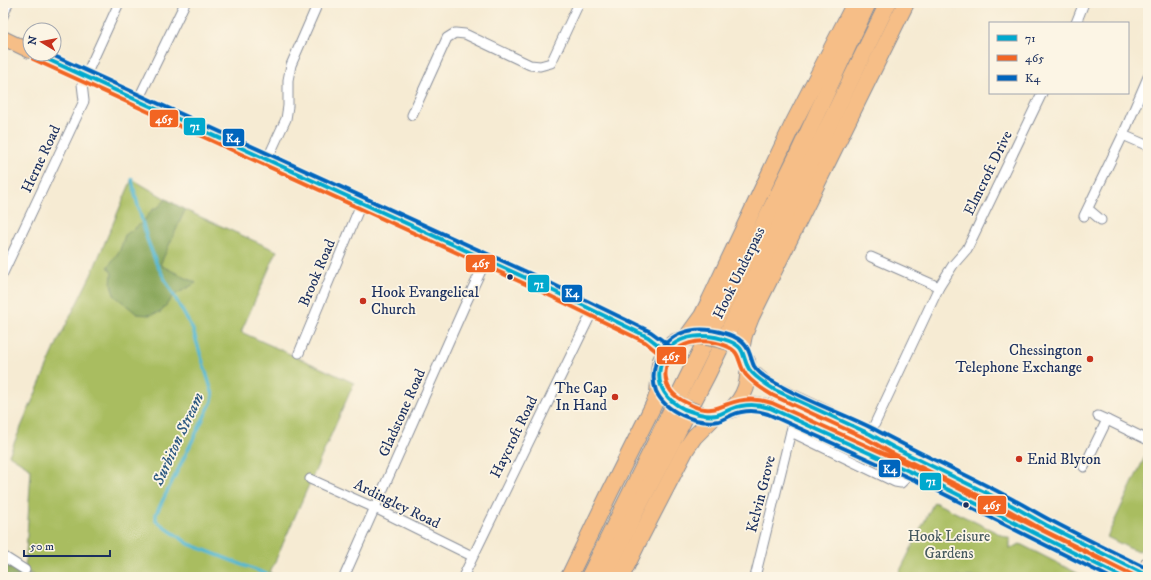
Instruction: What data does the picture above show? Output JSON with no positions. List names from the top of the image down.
{
  "streets": {
    "highway": ["Hook Underpass"],
    "street": [
      "Herne Road",
      "Elmcroft Drive",
      "Brook Road",
      "Gladstone Road",
      "Haycroft Road",
      "Kelvin Grove",
      "Ardingley Road"
    ]
  },
  "crossings": [
    ["Gladstone Road", "Ardingley Road"],
    ["Haycroft Road", "Ardingley Road"]
  ],
  "water": ["Surbiton Stream"],
  "parks": ["Hook Leisure Gardens"],
  "places": [
    "Hook Evangelical Church",
    "Chessington Telephone Exchange",
    "The Cap In Hand",
    "Enid Blyton"
  ],
  "lines": ["transit line K4", "transit line 71", "transit line 465"],
  "legend": ["71", "465", "K4"],
  "scale_bar": "50 m",
  "north": "left"
}
